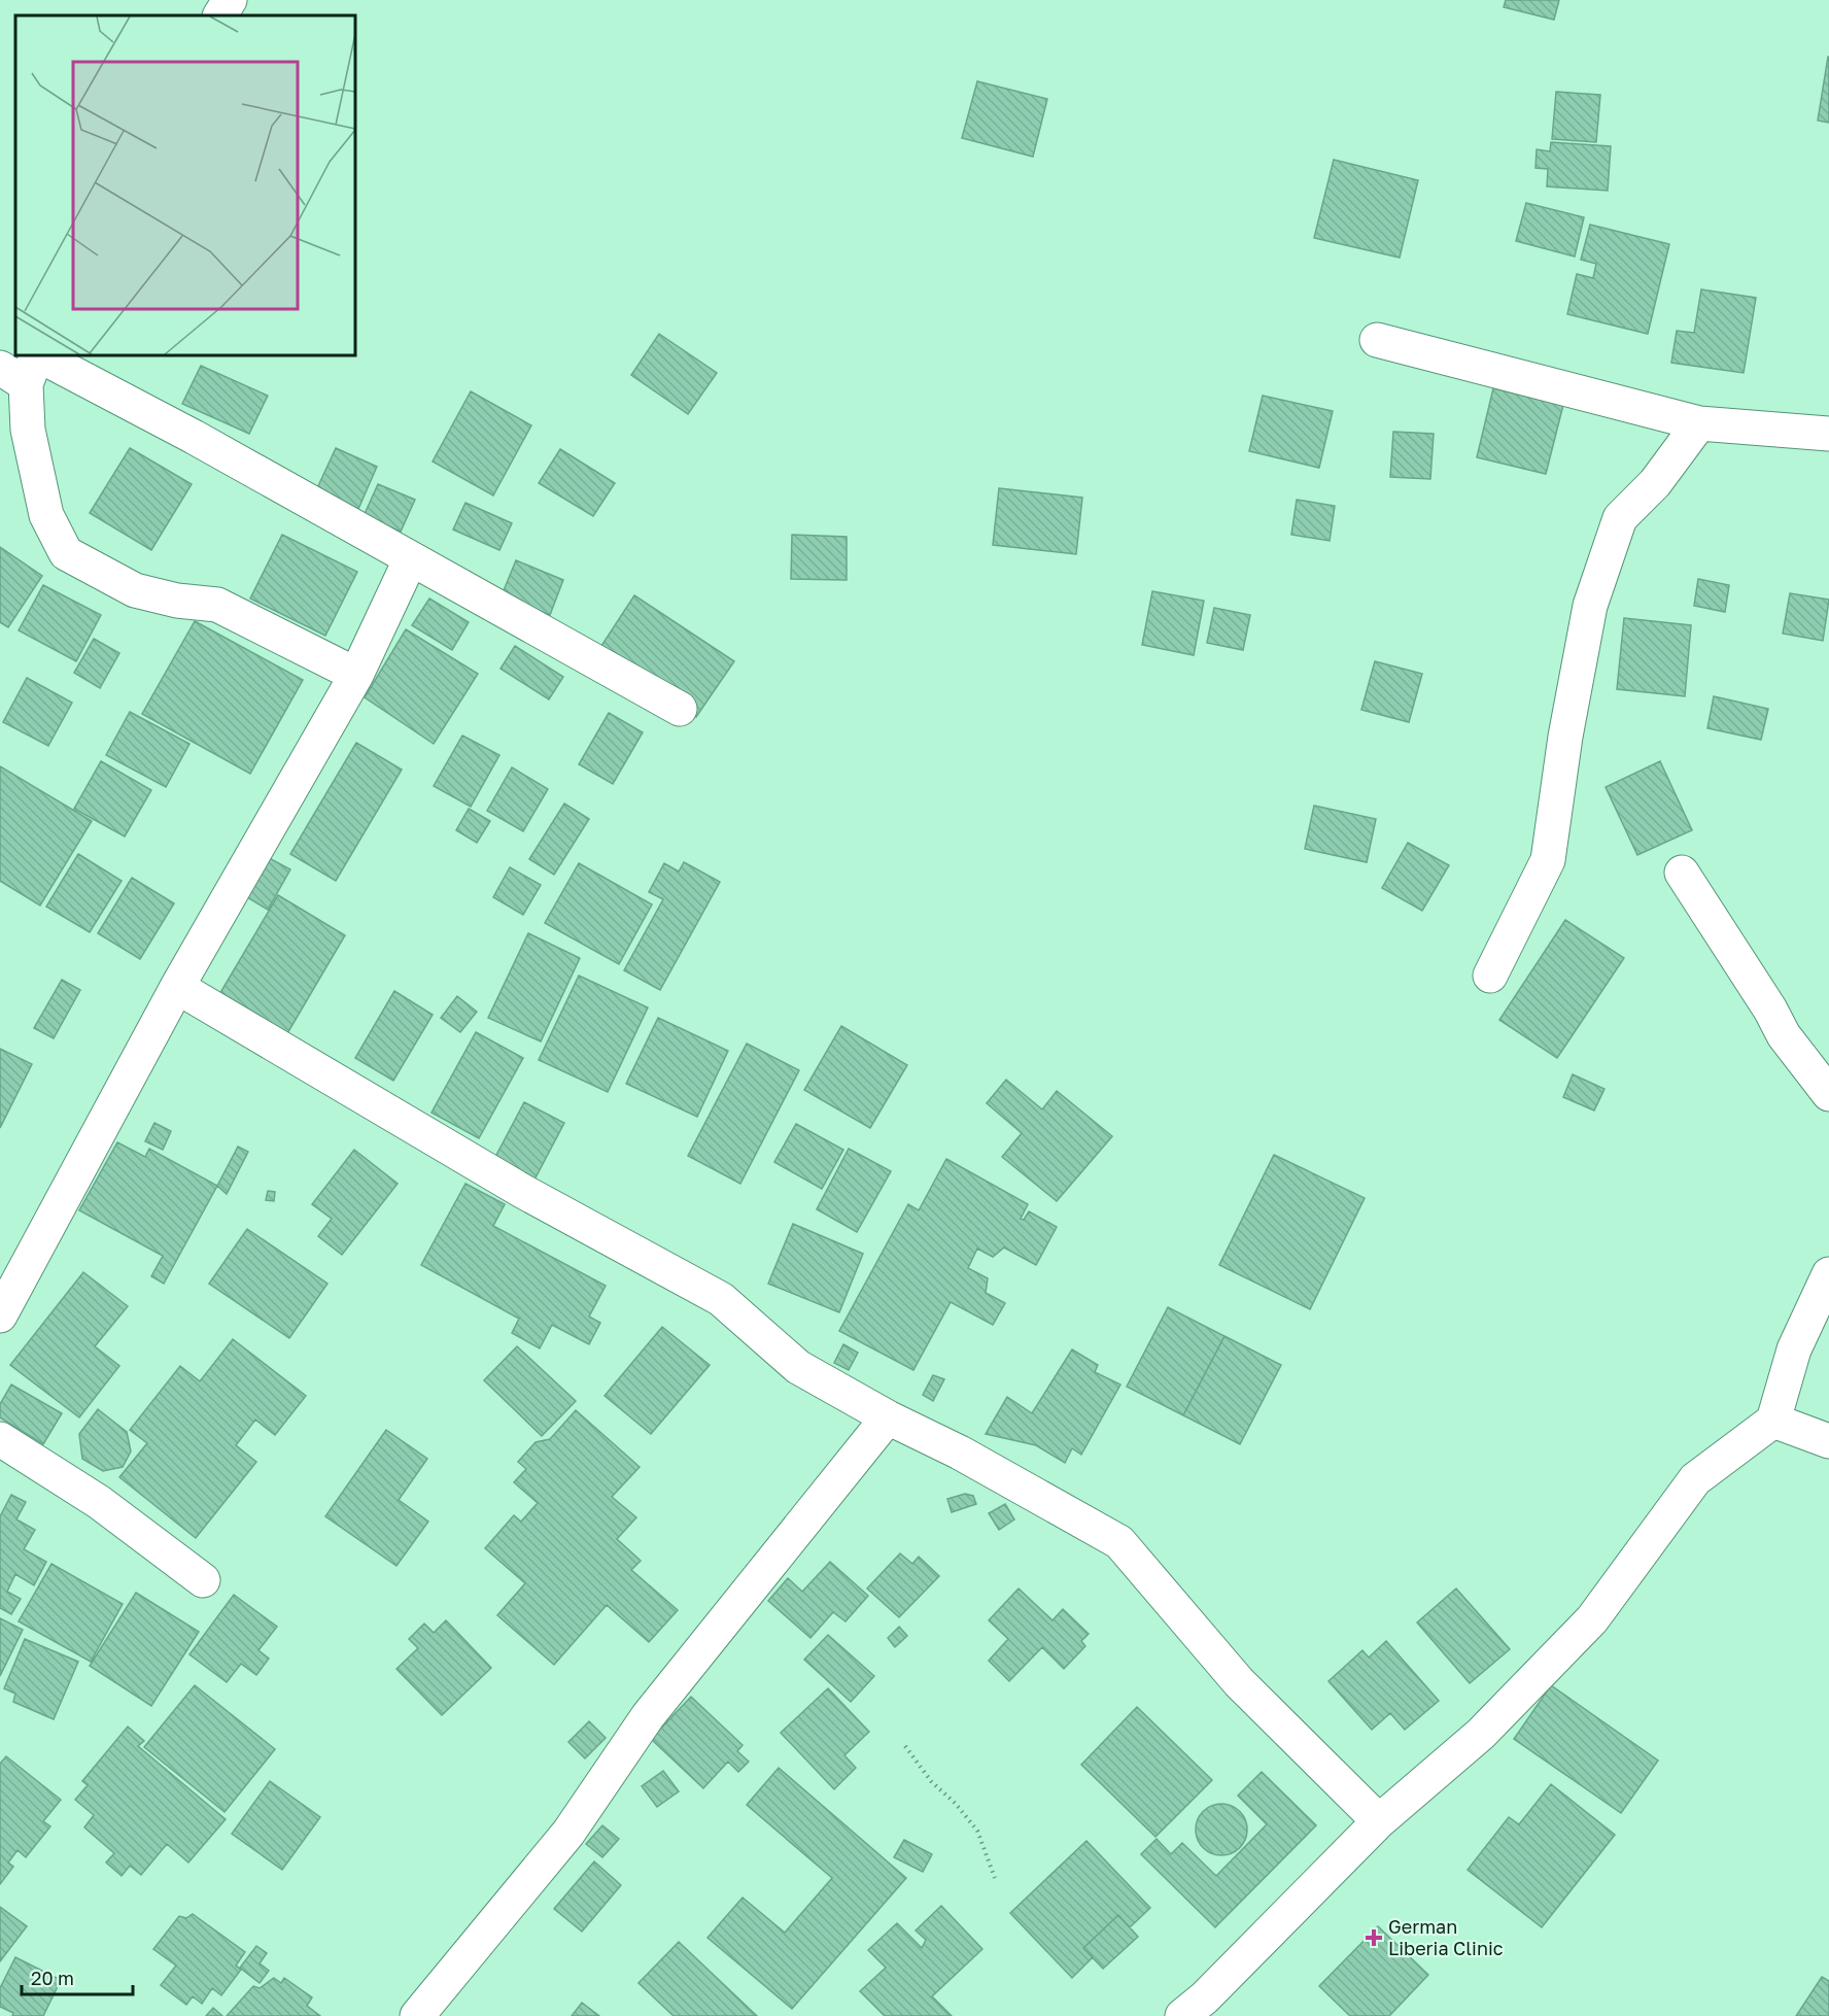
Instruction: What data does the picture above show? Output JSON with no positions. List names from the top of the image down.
{
  "places": {
    "health": ["German Liberia Clinic"]
  },
  "scale_bar": "20 m"
}
